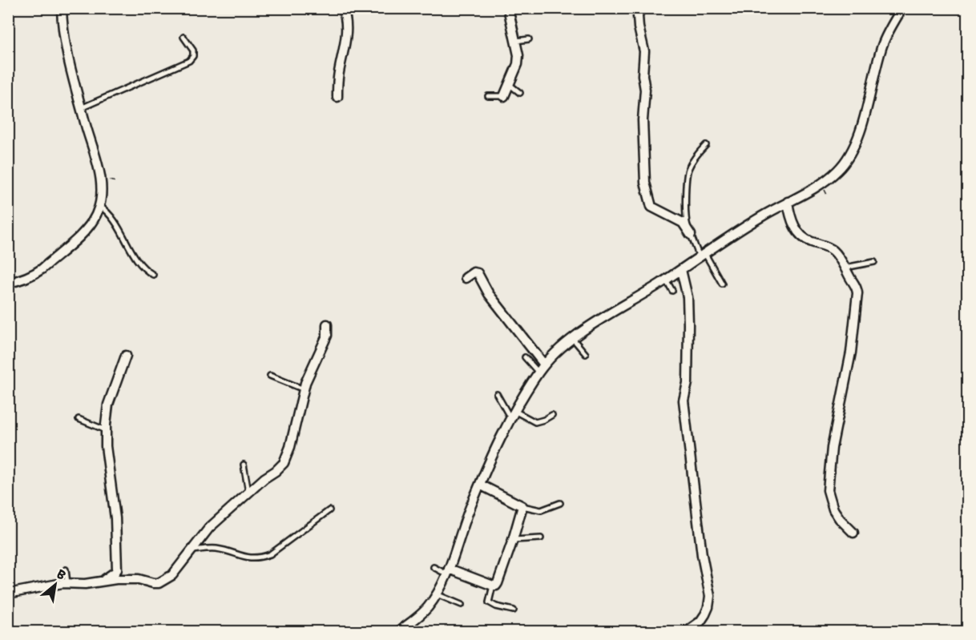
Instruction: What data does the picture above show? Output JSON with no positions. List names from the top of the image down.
{
  "north": "top right"
}
